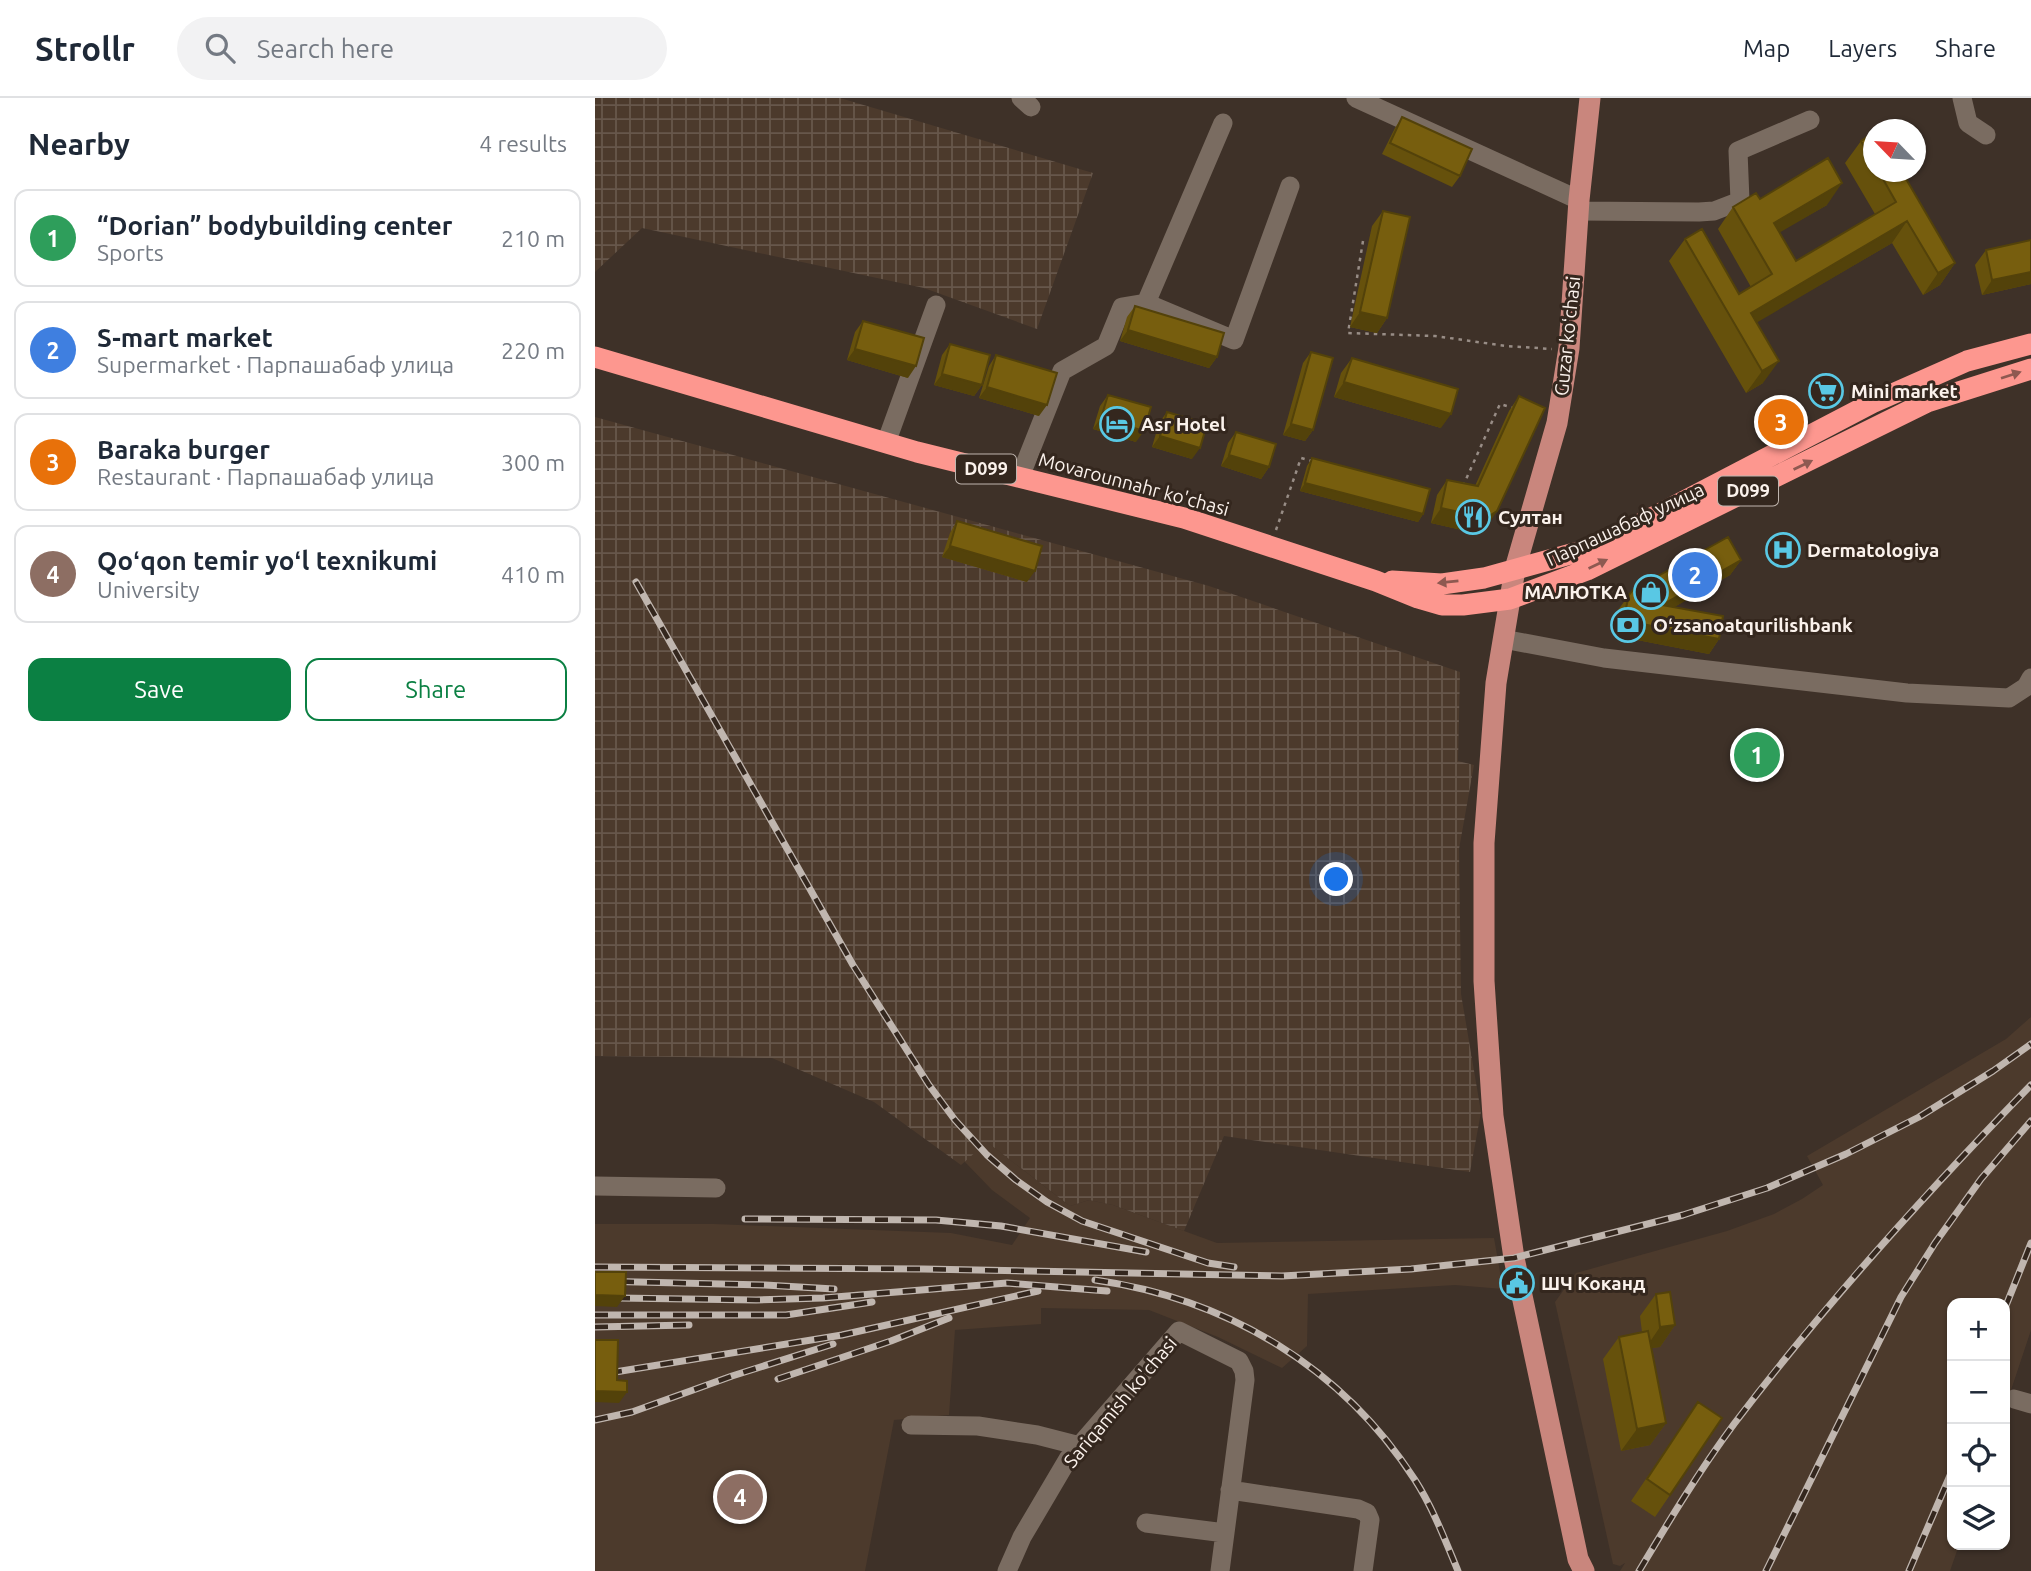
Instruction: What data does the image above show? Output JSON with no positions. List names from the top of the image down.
{
  "streets": {
    "highway": ["D099", "Movarounnahr ko'chasi", "Парпашабаф улица"],
    "main road": ["Guzar koʻchasi"],
    "street": ["Sariqamish ko'chasi"]
  },
  "crossings": [
    ["Guzar koʻchasi", "Movarounnahr ko'chasi"],
    ["Guzar koʻchasi", "Парпашабаф улица"],
    ["Movarounnahr ko'chasi", "Парпашабаф улица"]
  ],
  "places": {
    "supermarket": ["Mini market"],
    "hotel": ["Asr Hotel"],
    "restaurant": ["Султан"],
    "hospital": ["Dermatologiya"],
    "shop": ["МАЛЮТКА"],
    "bank": ["Oʻzsanoatqurilishbank"],
    "public building": ["ШЧ Коканд"]
  },
  "north": "top left",
  "page": {
    "header": "Strollr",
    "search": "Search here",
    "nav": ["Map", "Layers", "Share"],
    "heading": ["Nearby", "4 results"],
    "list": [
      {
        "mark": "1",
        "name": "“Dorian” bodybuilding center",
        "note": "Sports",
        "value": "210 m"
      },
      {
        "mark": "2",
        "name": "S-mart market",
        "note": "Supermarket · Парпашабаф улица",
        "value": "220 m"
      },
      {
        "mark": "3",
        "name": "Baraka burger",
        "note": "Restaurant · Парпашабаф улица",
        "value": "300 m"
      },
      {
        "mark": "4",
        "name": "Qoʻqon temir yoʻl texnikumi",
        "note": "University",
        "value": "410 m"
      }
    ],
    "pins": [
      "3",
      "2",
      "1",
      "4"
    ],
    "buttons": ["Save", "Share"],
    "map_buttons": ["+", "−"]
  }
}
